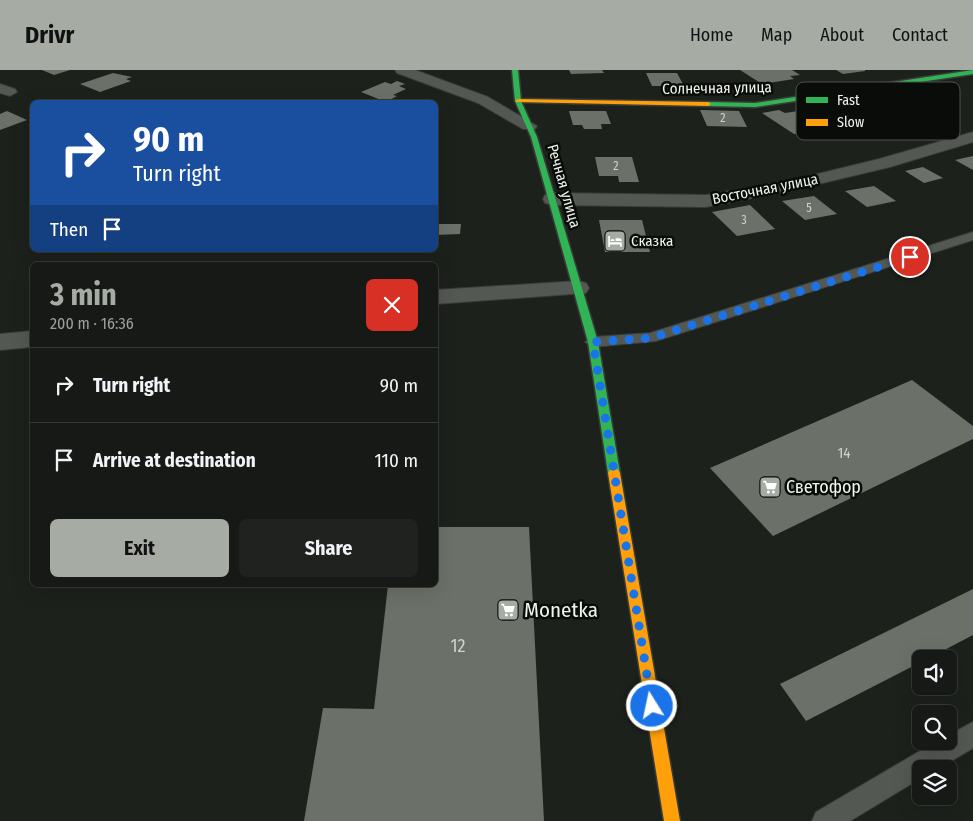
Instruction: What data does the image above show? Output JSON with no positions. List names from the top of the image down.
{
  "streets": {
    "street": ["Солнечная улица", "Речная улица", "Восточная улица"]
  },
  "crossings": [
    ["Солнечная улица", "Речная улица"],
    ["Речная улица", "Восточная улица"]
  ],
  "places": {
    "hotel": ["Сказка"],
    "supermarket": ["Светофор", "Monetka"]
  },
  "house_numbers": [
    "2",
    "2",
    "5",
    "3",
    "14",
    "12"
  ],
  "legend": ["Fast", "Slow"],
  "page": {
    "header": "Drivr",
    "nav": [
      "Home",
      "Map",
      "About",
      "Contact"
    ],
    "turn": ["90 m", "Turn right"],
    "then": "Then",
    "heading": ["3 min", "200 m · 16:36"],
    "list": [
      {
        "name": "Turn right",
        "value": "90 m"
      },
      {
        "name": "Arrive at destination",
        "value": "110 m"
      }
    ],
    "buttons": ["Exit", "Share"]
  }
}
